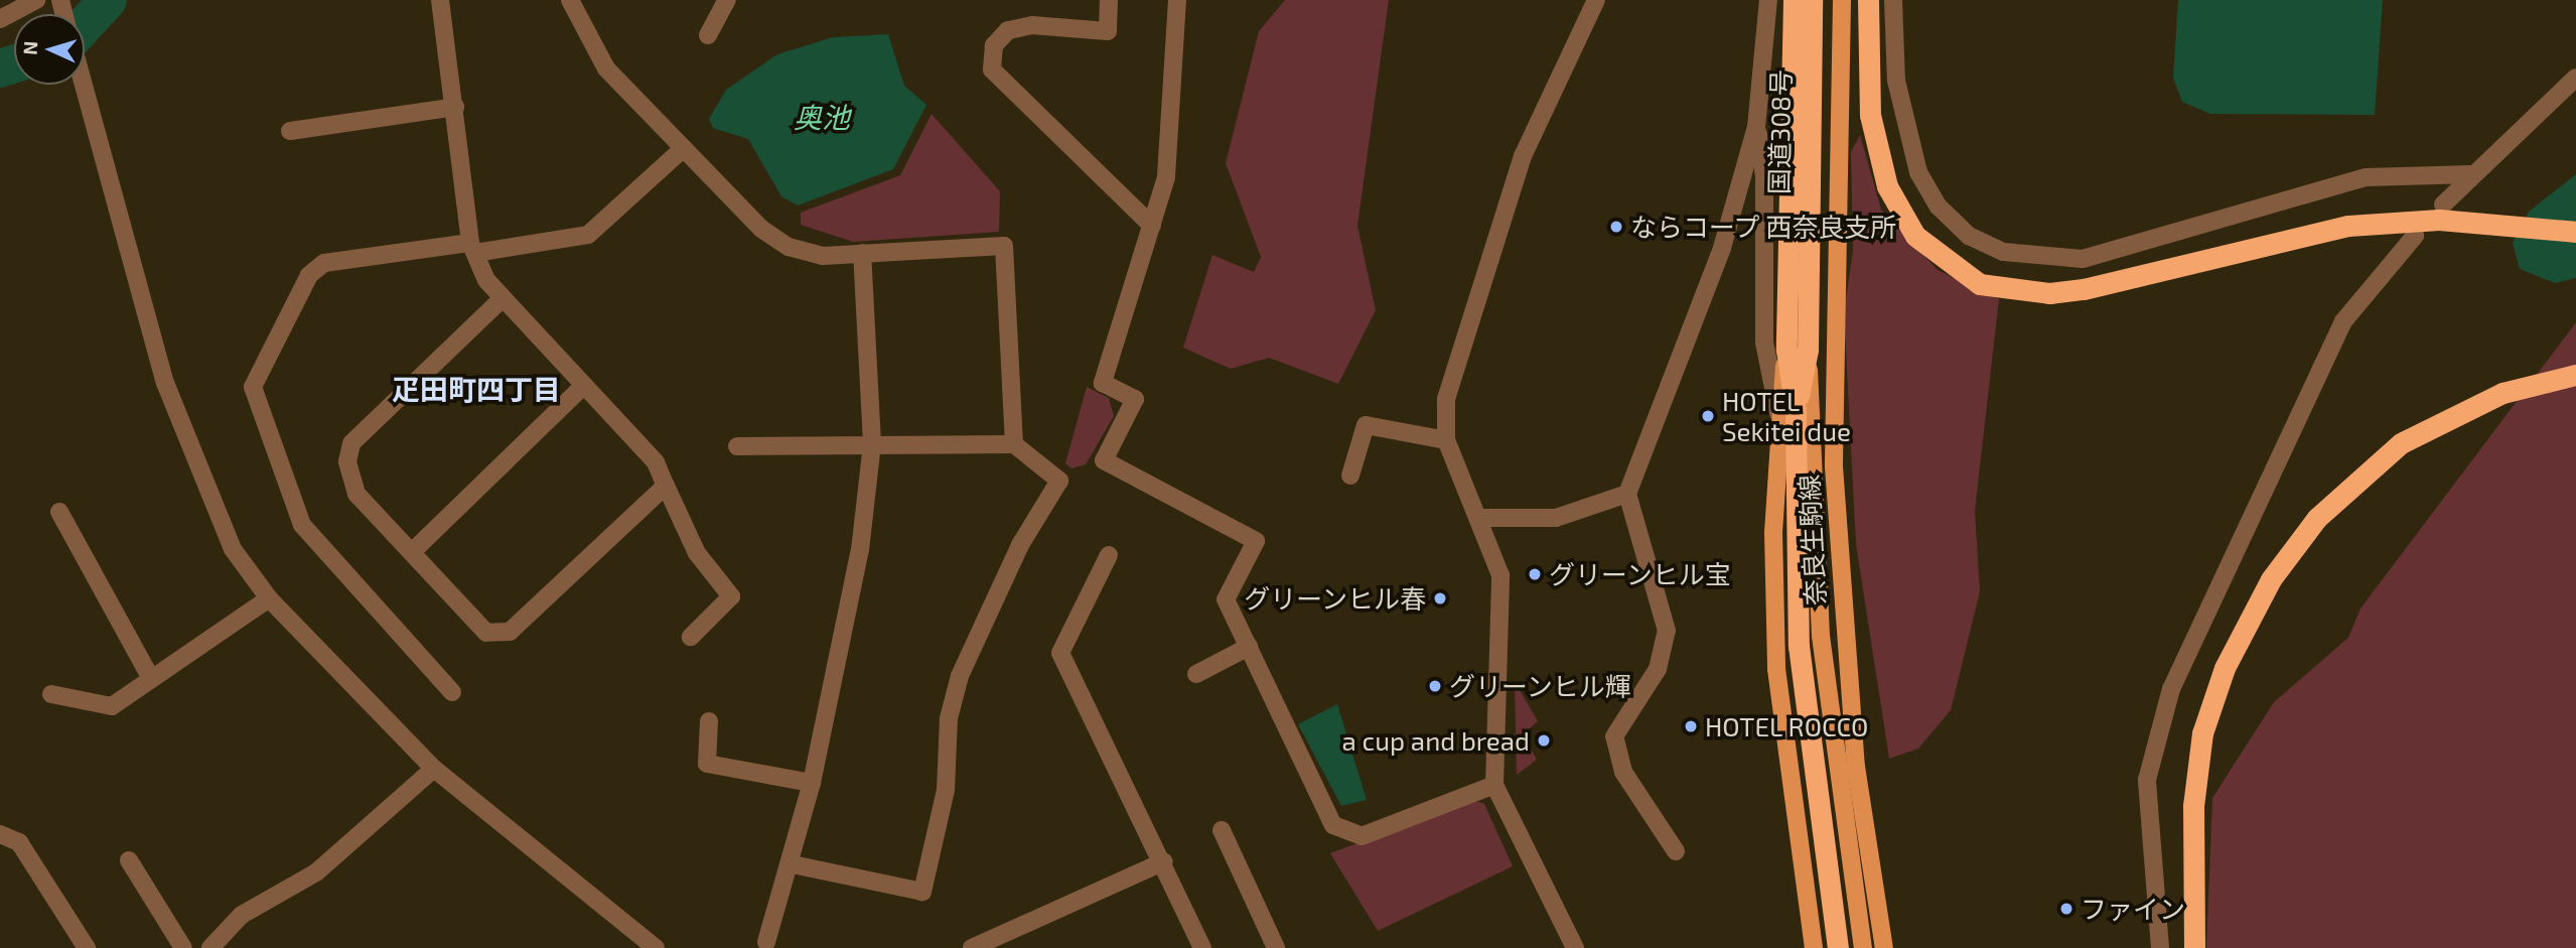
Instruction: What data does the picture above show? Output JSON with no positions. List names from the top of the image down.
{
  "streets": {
    "highway": ["国道308号"],
    "main road": ["奈良生駒線"]
  },
  "crossings": [
    ["国道308号", "奈良生駒線"]
  ],
  "districts": ["疋田町四丁目"],
  "water": ["奥池"],
  "places": [
    "ならコープ 西奈良支所",
    "HOTEL Sekitei due",
    "グリーンヒル宝",
    "グリーンヒル春",
    "グリーンヒル輝",
    "HOTEL ROCCO",
    "a cup and bread",
    "ファイン"
  ],
  "north": "left"
}
